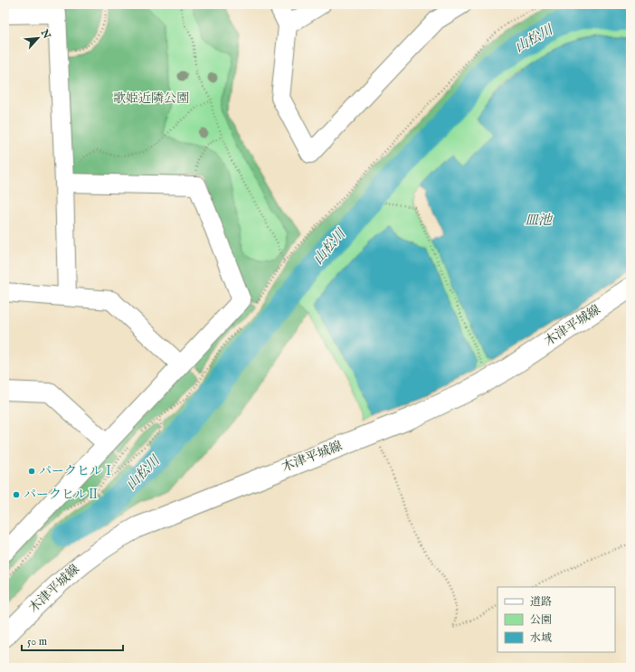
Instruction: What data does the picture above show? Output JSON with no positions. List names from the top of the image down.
{
  "streets": {
    "main road": ["木津平城線"]
  },
  "water": ["山松川", "皿池"],
  "parks": ["歌姫近隣公園"],
  "places": ["パークヒルⅠ", "パークヒルⅡ"],
  "legend": ["道路", "公園", "水域"],
  "scale_bar": "50 m",
  "north": "top right"
}
